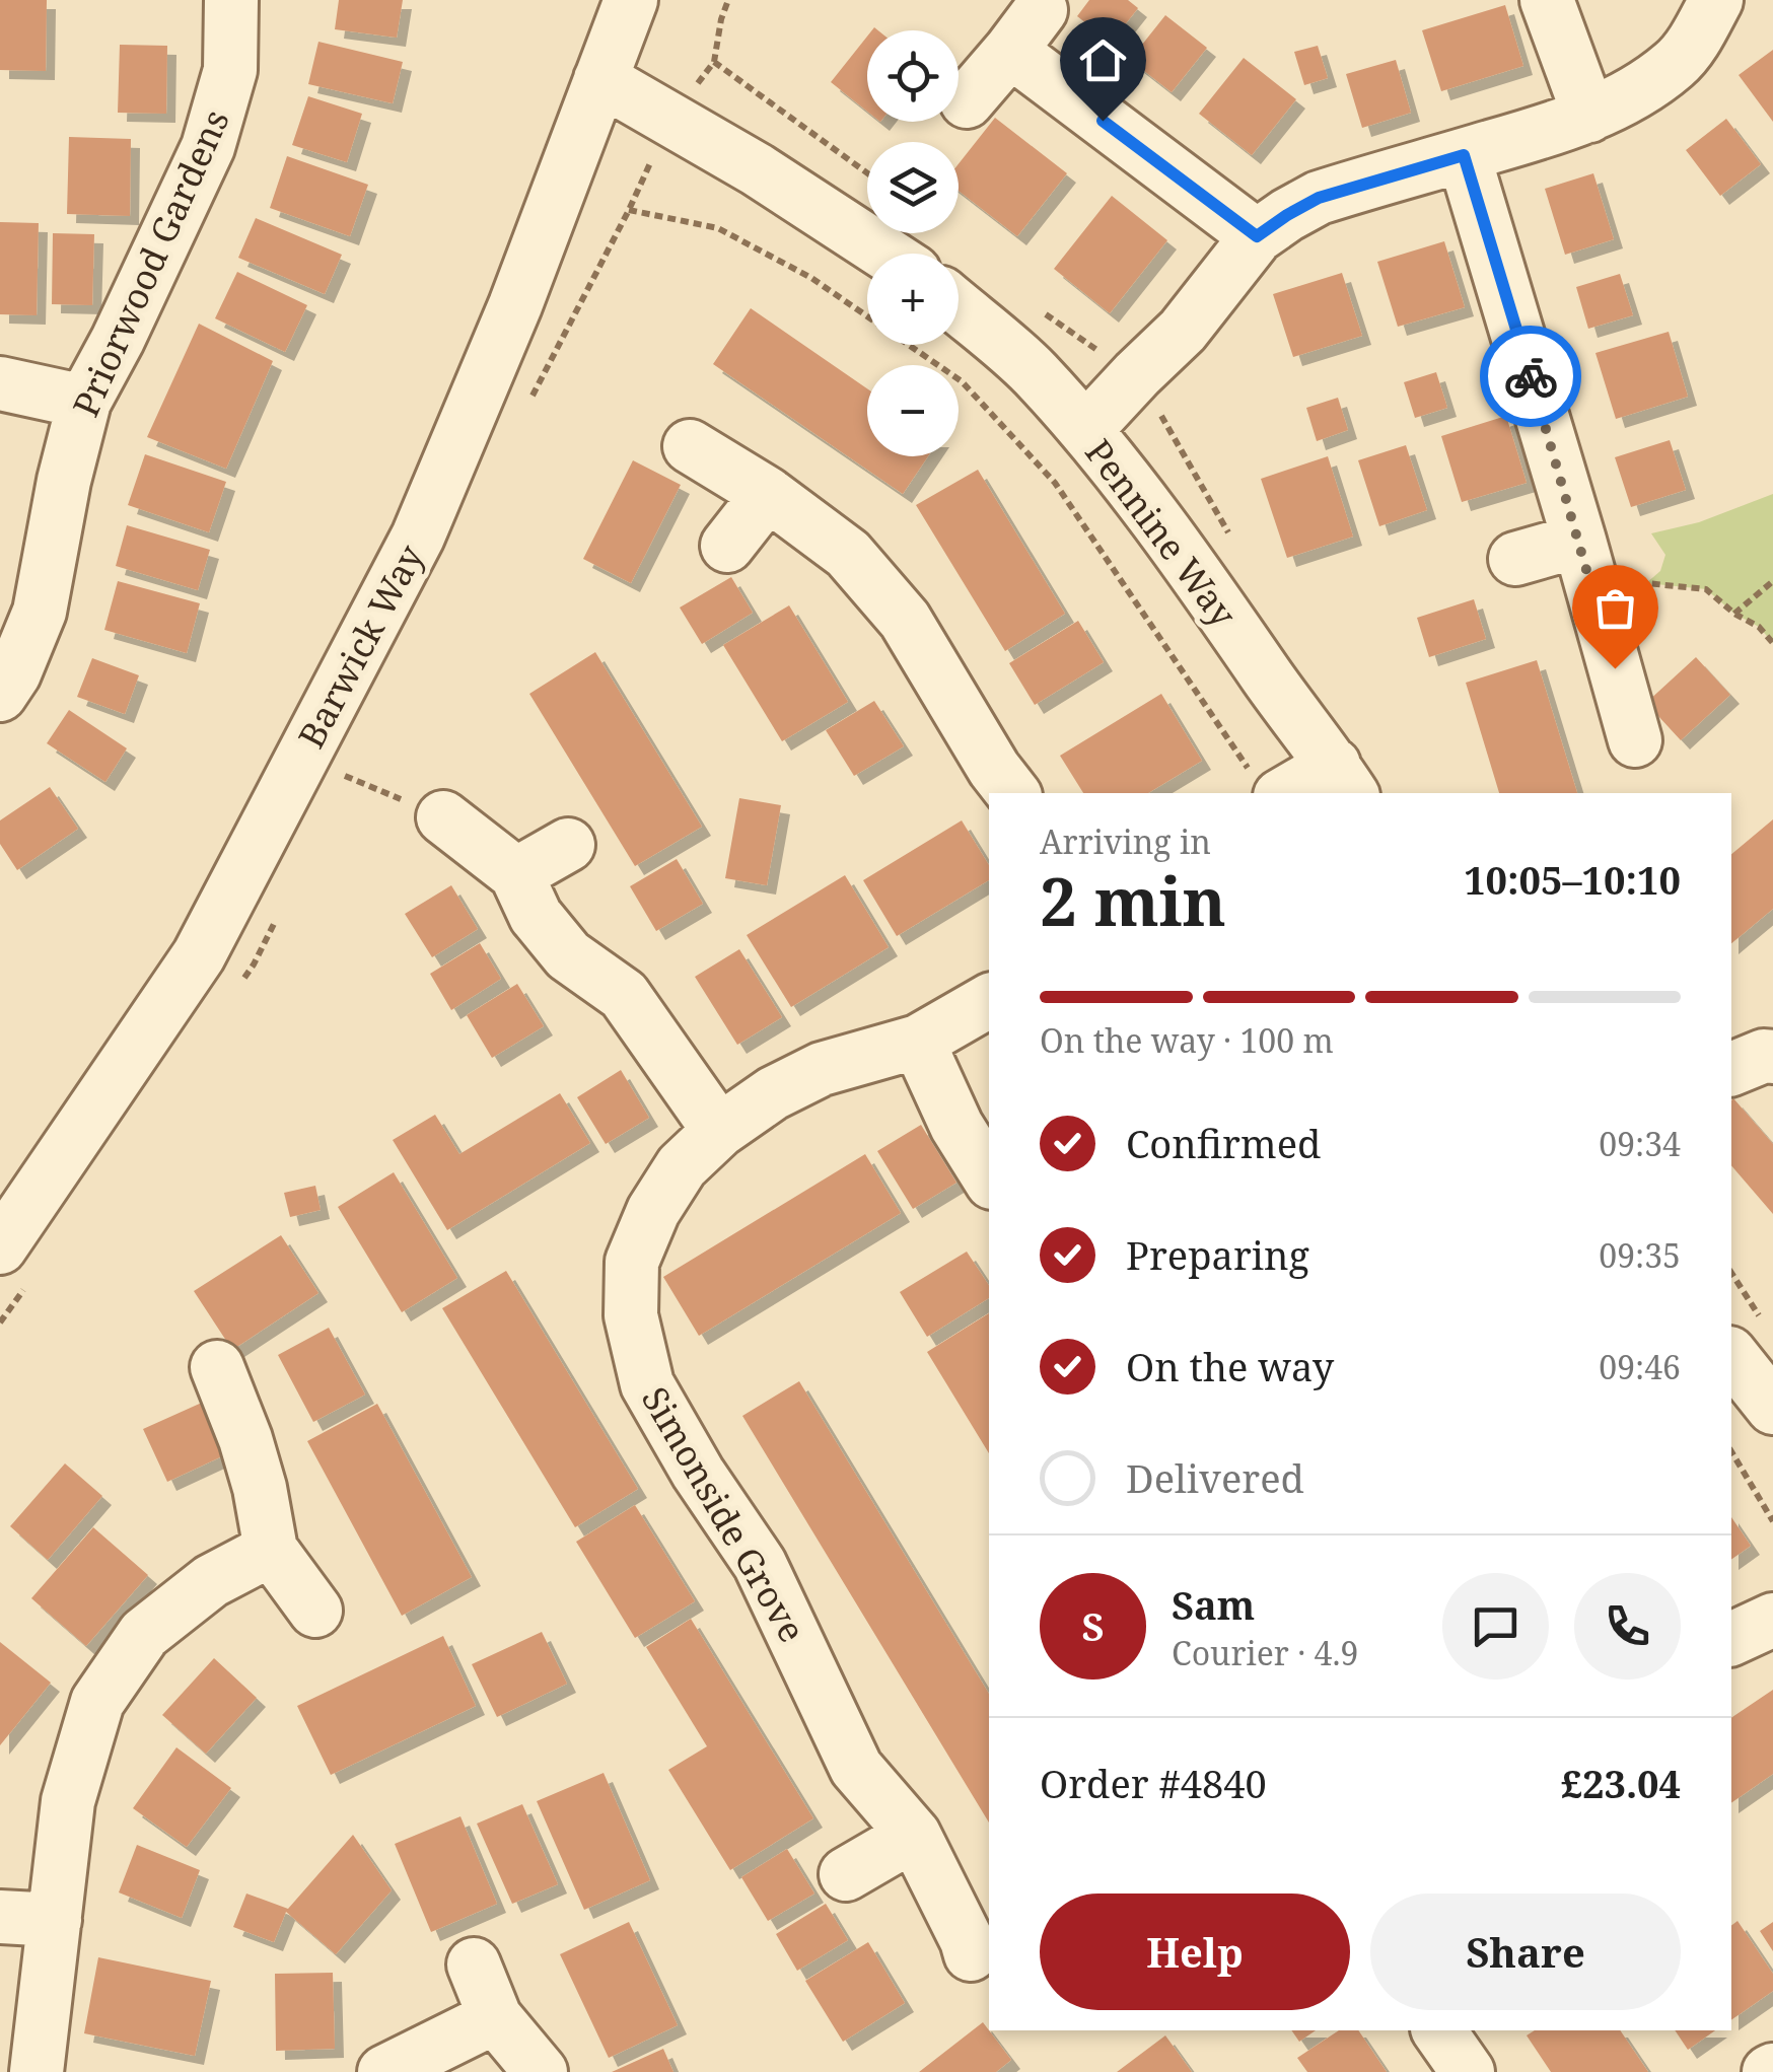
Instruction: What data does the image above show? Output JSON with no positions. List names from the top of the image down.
{
  "streets": {
    "street": [
      "Priorwood Gardens",
      "Pennine Way",
      "Barwick Way",
      "Simonside Grove"
    ]
  },
  "page": {
    "map_buttons": ["+", "−"],
    "heading": ["2 min", "Arriving in", "10:05–10:10"],
    "panel": [
      "Sam",
      "Courier · 4.9",
      "Order #4840",
      "£23.04"
    ],
    "bar": "On the way · 100 m",
    "list": [
      ["Confirmed", "09:34"],
      ["Preparing", "09:35"],
      ["On the way", "09:46"],
      "Delivered"
    ],
    "round": "S",
    "buttons": ["Help", "Share"]
  }
}
